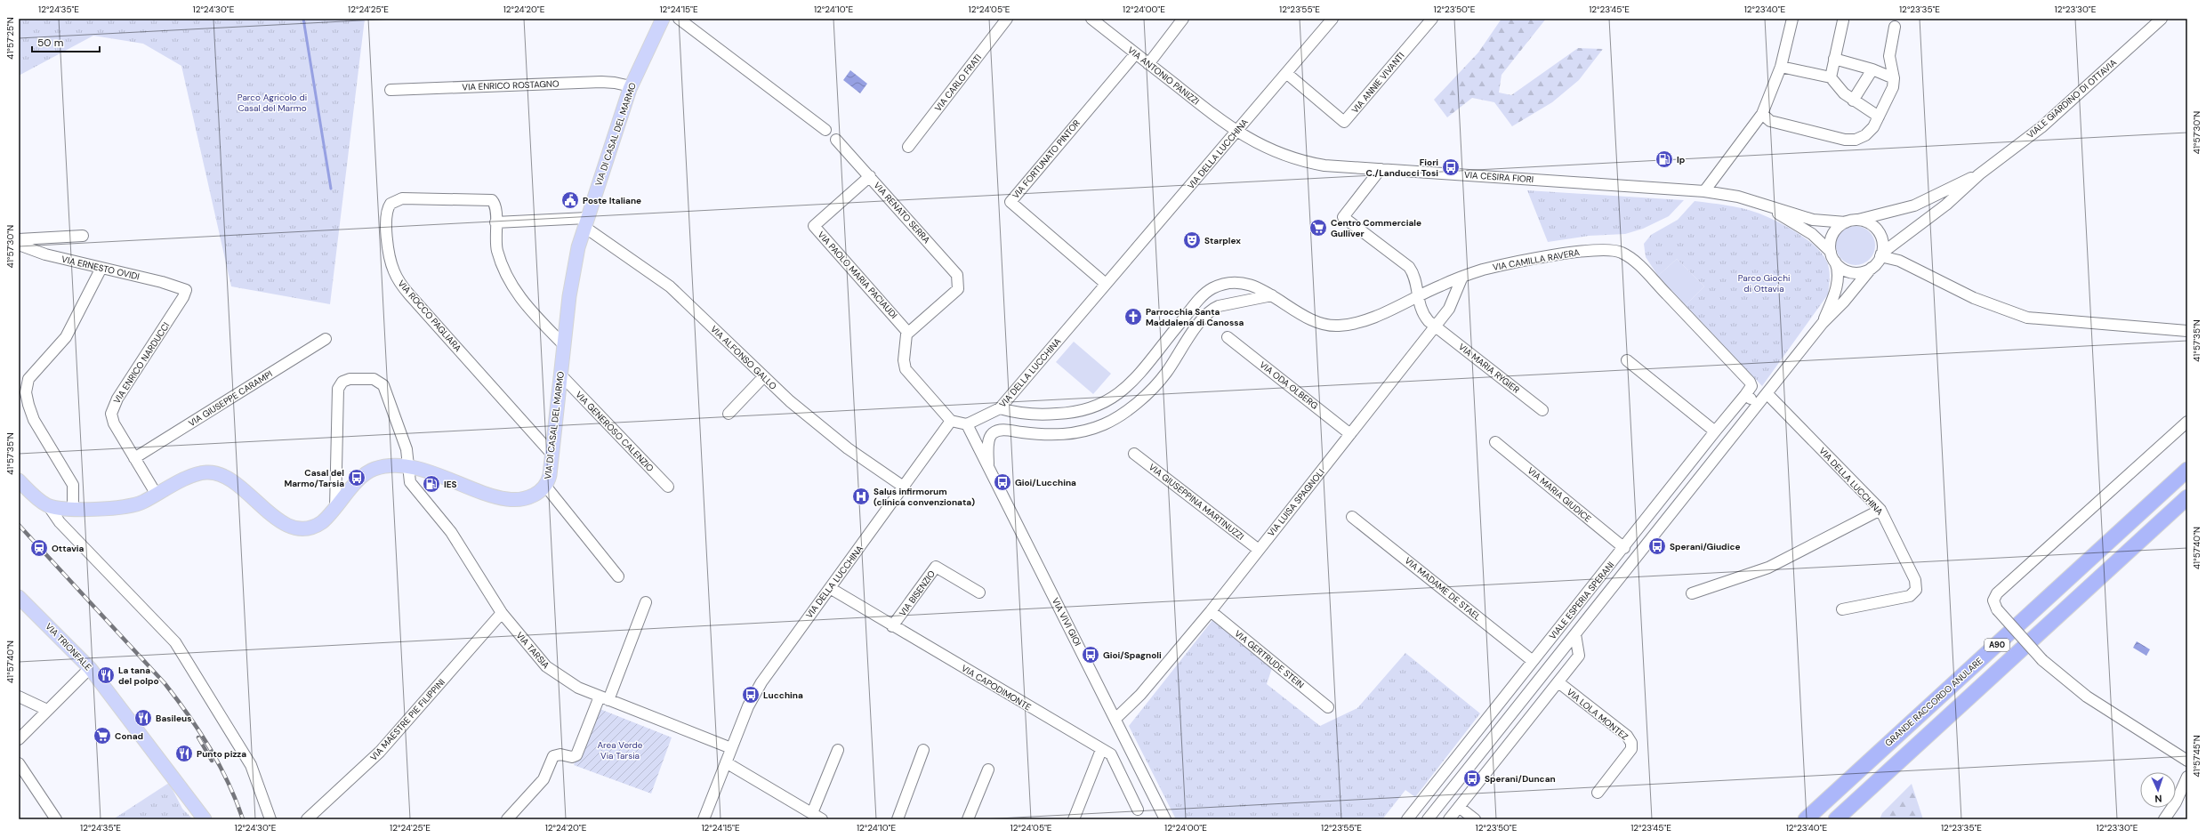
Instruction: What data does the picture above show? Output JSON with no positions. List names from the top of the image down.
{
  "streets": {
    "highway": ["A90", "GRANDE RACCORDO ANULARE"],
    "main road": ["VIA DI CASAL DEL MARMO", "VIA TRIONFALE"],
    "street": [
      "VIA ANTONIO PANIZZI",
      "VIA CARLO FRATI",
      "VIA ANNIE VIVANTI",
      "VIA ENRICO ROSTAGNO",
      "VIALE GIARDINO DI OTTAVIA",
      "VIA DELLA LUCCHINA",
      "VIA FORTUNATO PINTOR",
      "VIA CESIRA FIORI",
      "VIA RENATO SERRA",
      "VIA CAMILLA RAVERA",
      "VIA ERNESTO OVIDI",
      "VIA PAOLO MARIA PACIAUDI",
      "VIA ROCCO PAGLIARA",
      "VIA ALFONSO GALLO",
      "VIA ENRICO NARDUCCI",
      "VIA MARIA RYGIER",
      "VIA ODA OLBERG",
      "VIA GIUSEPPE CARAMPI",
      "VIA GENEROSO CALENZIO",
      "VIA MARIA GIUDICE",
      "VIA GIUSEPPINA MARTINUZZI",
      "VIA LUISA SPAGNOLI",
      "VIA MADAME DE STAEL",
      "VIA BISENZIO",
      "VIALE ESPERIA SPERANI",
      "VIA VIVI GIOI",
      "VIA TARSIA",
      "VIA GERTRUDE STEIN",
      "VIA CAPODIMONTE",
      "VIA LOLA MONTEZ",
      "VIA MAESTRE PIE FILIPPINI"
    ]
  },
  "crossings": [
    ["VIA ANTONIO PANIZZI", "VIA DELLA LUCCHINA"],
    ["VIA ANTONIO PANIZZI", "VIA FORTUNATO PINTOR"],
    ["VIA ANTONIO PANIZZI", "VIA CESIRA FIORI"],
    ["VIA ANNIE VIVANTI", "VIA DELLA LUCCHINA"],
    ["VIA ENRICO ROSTAGNO", "VIA DI CASAL DEL MARMO"],
    ["VIALE GIARDINO DI OTTAVIA", "VIA CESIRA FIORI"],
    ["VIALE GIARDINO DI OTTAVIA", "VIALE ESPERIA SPERANI"],
    ["VIA DI CASAL DEL MARMO", "VIA ROCCO PAGLIARA"],
    ["VIA DI CASAL DEL MARMO", "VIA ALFONSO GALLO"],
    ["VIA DI CASAL DEL MARMO", "VIA ENRICO NARDUCCI"],
    ["VIA DI CASAL DEL MARMO", "VIA GENEROSO CALENZIO"],
    ["VIA DI CASAL DEL MARMO", "VIA TARSIA"],
    ["VIA DELLA LUCCHINA", "VIA FORTUNATO PINTOR"],
    ["VIA DELLA LUCCHINA", "VIA CESIRA FIORI"],
    ["VIA DELLA LUCCHINA", "VIA CAMILLA RAVERA"],
    ["VIA DELLA LUCCHINA", "VIA ALFONSO GALLO"],
    ["VIA DELLA LUCCHINA", "VIALE ESPERIA SPERANI"],
    ["VIA DELLA LUCCHINA", "VIA VIVI GIOI"],
    ["VIA DELLA LUCCHINA", "VIA TARSIA"],
    ["VIA DELLA LUCCHINA", "VIA CAPODIMONTE"],
    ["VIA CESIRA FIORI", "VIA MARIA RYGIER"],
    ["VIA CESIRA FIORI", "VIALE ESPERIA SPERANI"],
    ["VIA RENATO SERRA", "VIA PAOLO MARIA PACIAUDI"],
    ["VIA CAMILLA RAVERA", "VIA MARIA RYGIER"],
    ["VIA CAMILLA RAVERA", "VIA LUISA SPAGNOLI"],
    ["VIA CAMILLA RAVERA", "VIALE ESPERIA SPERANI"],
    ["VIA ERNESTO OVIDI", "VIA ENRICO NARDUCCI"],
    ["VIA ENRICO NARDUCCI", "VIA GIUSEPPE CARAMPI"],
    ["VIA MARIA RYGIER", "VIA LUISA SPAGNOLI"],
    ["VIA ODA OLBERG", "VIA LUISA SPAGNOLI"],
    ["VIA MARIA GIUDICE", "VIALE ESPERIA SPERANI"],
    ["VIA GIUSEPPINA MARTINUZZI", "VIA LUISA SPAGNOLI"],
    ["VIA LUISA SPAGNOLI", "VIA VIVI GIOI"],
    ["VIA LUISA SPAGNOLI", "VIA GERTRUDE STEIN"],
    ["VIA MADAME DE STAEL", "VIALE ESPERIA SPERANI"],
    ["VIA BISENZIO", "VIA CAPODIMONTE"],
    ["VIALE ESPERIA SPERANI", "VIA LOLA MONTEZ"],
    ["VIA TARSIA", "VIA MAESTRE PIE FILIPPINI"]
  ],
  "parks": ["Parco Agricolo di Casal del Marmo", "Parco Giochi di Ottavia", "Area Verde Via Tarsia"],
  "places": {
    "fuel station": ["Ip", "IES"],
    "bus stop": [
      "Fiori C./Landucci Tosi",
      "Casal del Marmo/Tarsia",
      "Gioi/Lucchina",
      "Sperani/Giudice",
      "Gioi/Spagnoli",
      "Lucchina",
      "Sperani/Duncan"
    ],
    "public building": ["Poste Italiane"],
    "supermarket": ["Centro Commerciale Gulliver", "Conad"],
    "theatre": ["Starplex"],
    "church": ["Parrocchia Santa Maddalena di Canossa"],
    "hospital": ["Salus infirmorum (clinica convenzionata)"],
    "station": ["Ottavia"],
    "restaurant": ["La tana del polpo", "Basileus", "Punto pizza"]
  },
  "scale_bar": "50 m",
  "north": "bottom",
  "coordinates": [
    "12°24'35\"E",
    "12°24'30\"E",
    "12°24'25\"E",
    "12°24'20\"E",
    "12°24'15\"E",
    "12°24'10\"E",
    "12°24'05\"E",
    "12°24'00\"E",
    "12°23'55\"E",
    "12°23'50\"E",
    "12°23'45\"E",
    "12°23'40\"E",
    "12°23'35\"E",
    "12°23'30\"E",
    "41°57'25\"N",
    "41°57'30\"N",
    "41°57'35\"N",
    "41°57'40\"N",
    "41°57'45\"N"
  ]
}
